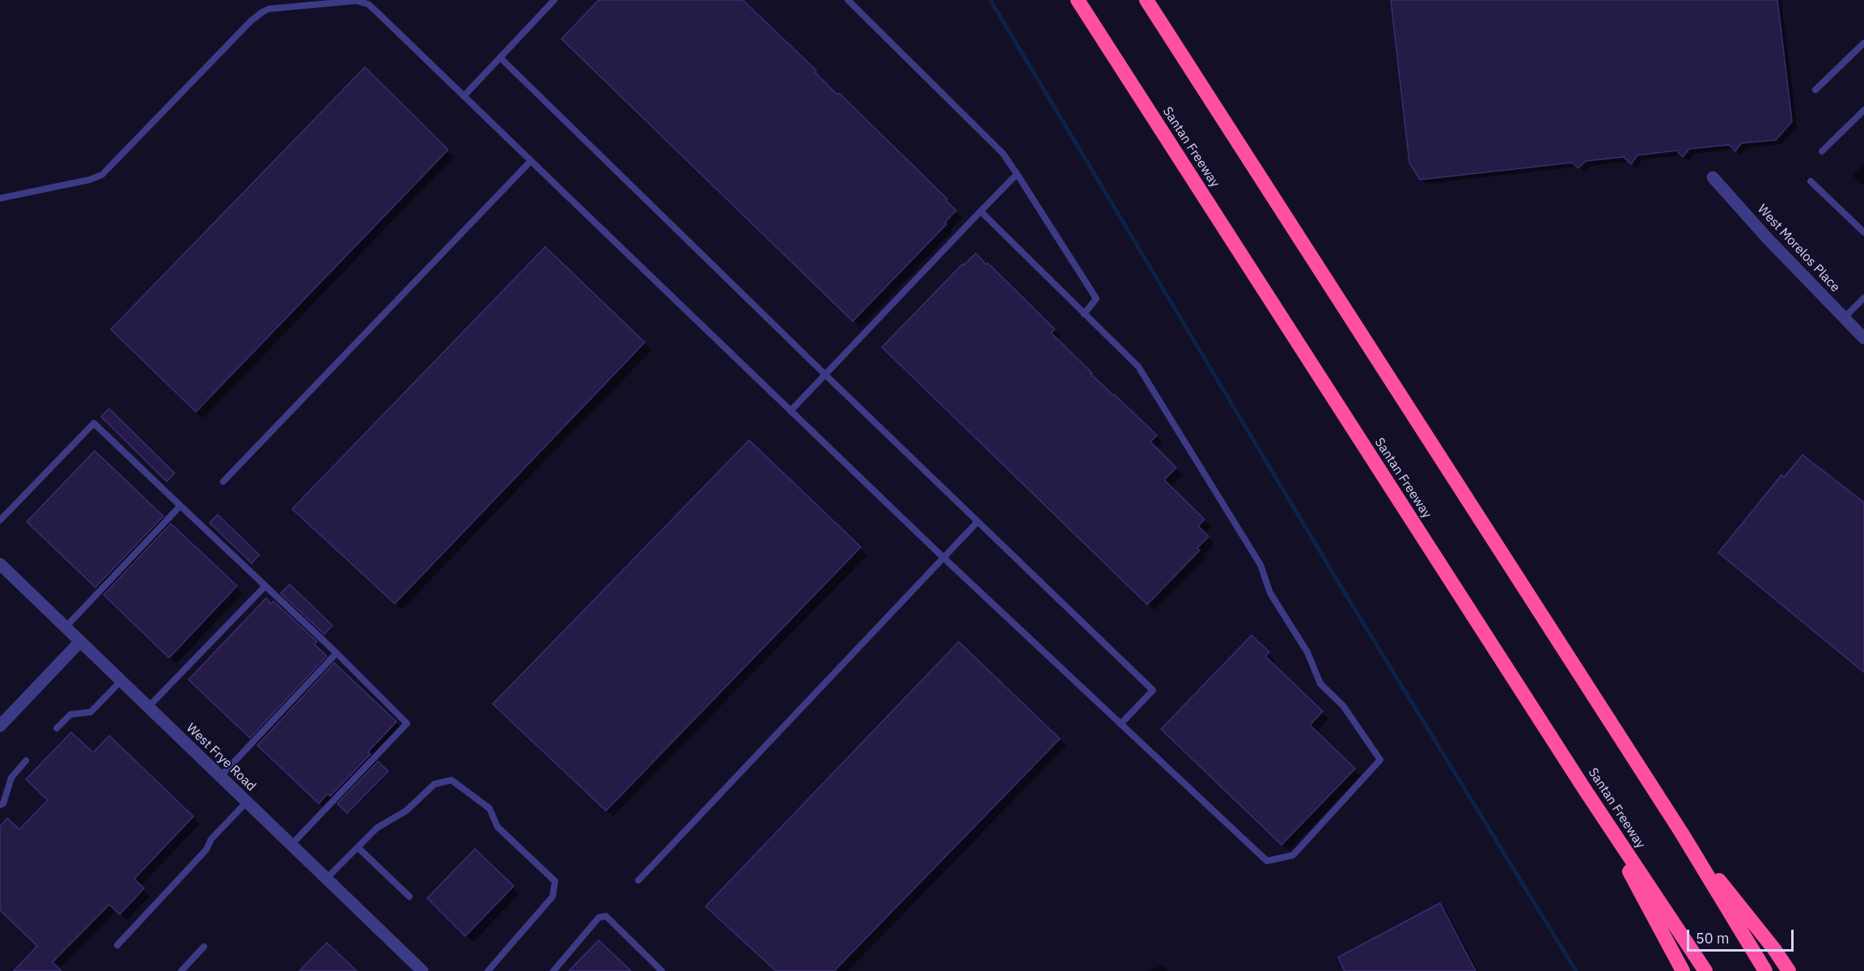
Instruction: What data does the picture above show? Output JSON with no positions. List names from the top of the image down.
{
  "streets": {
    "highway": ["Santan Freeway"],
    "street": ["West Morelos Place", "West Frye Road"]
  },
  "scale_bar": "50 m"
}
